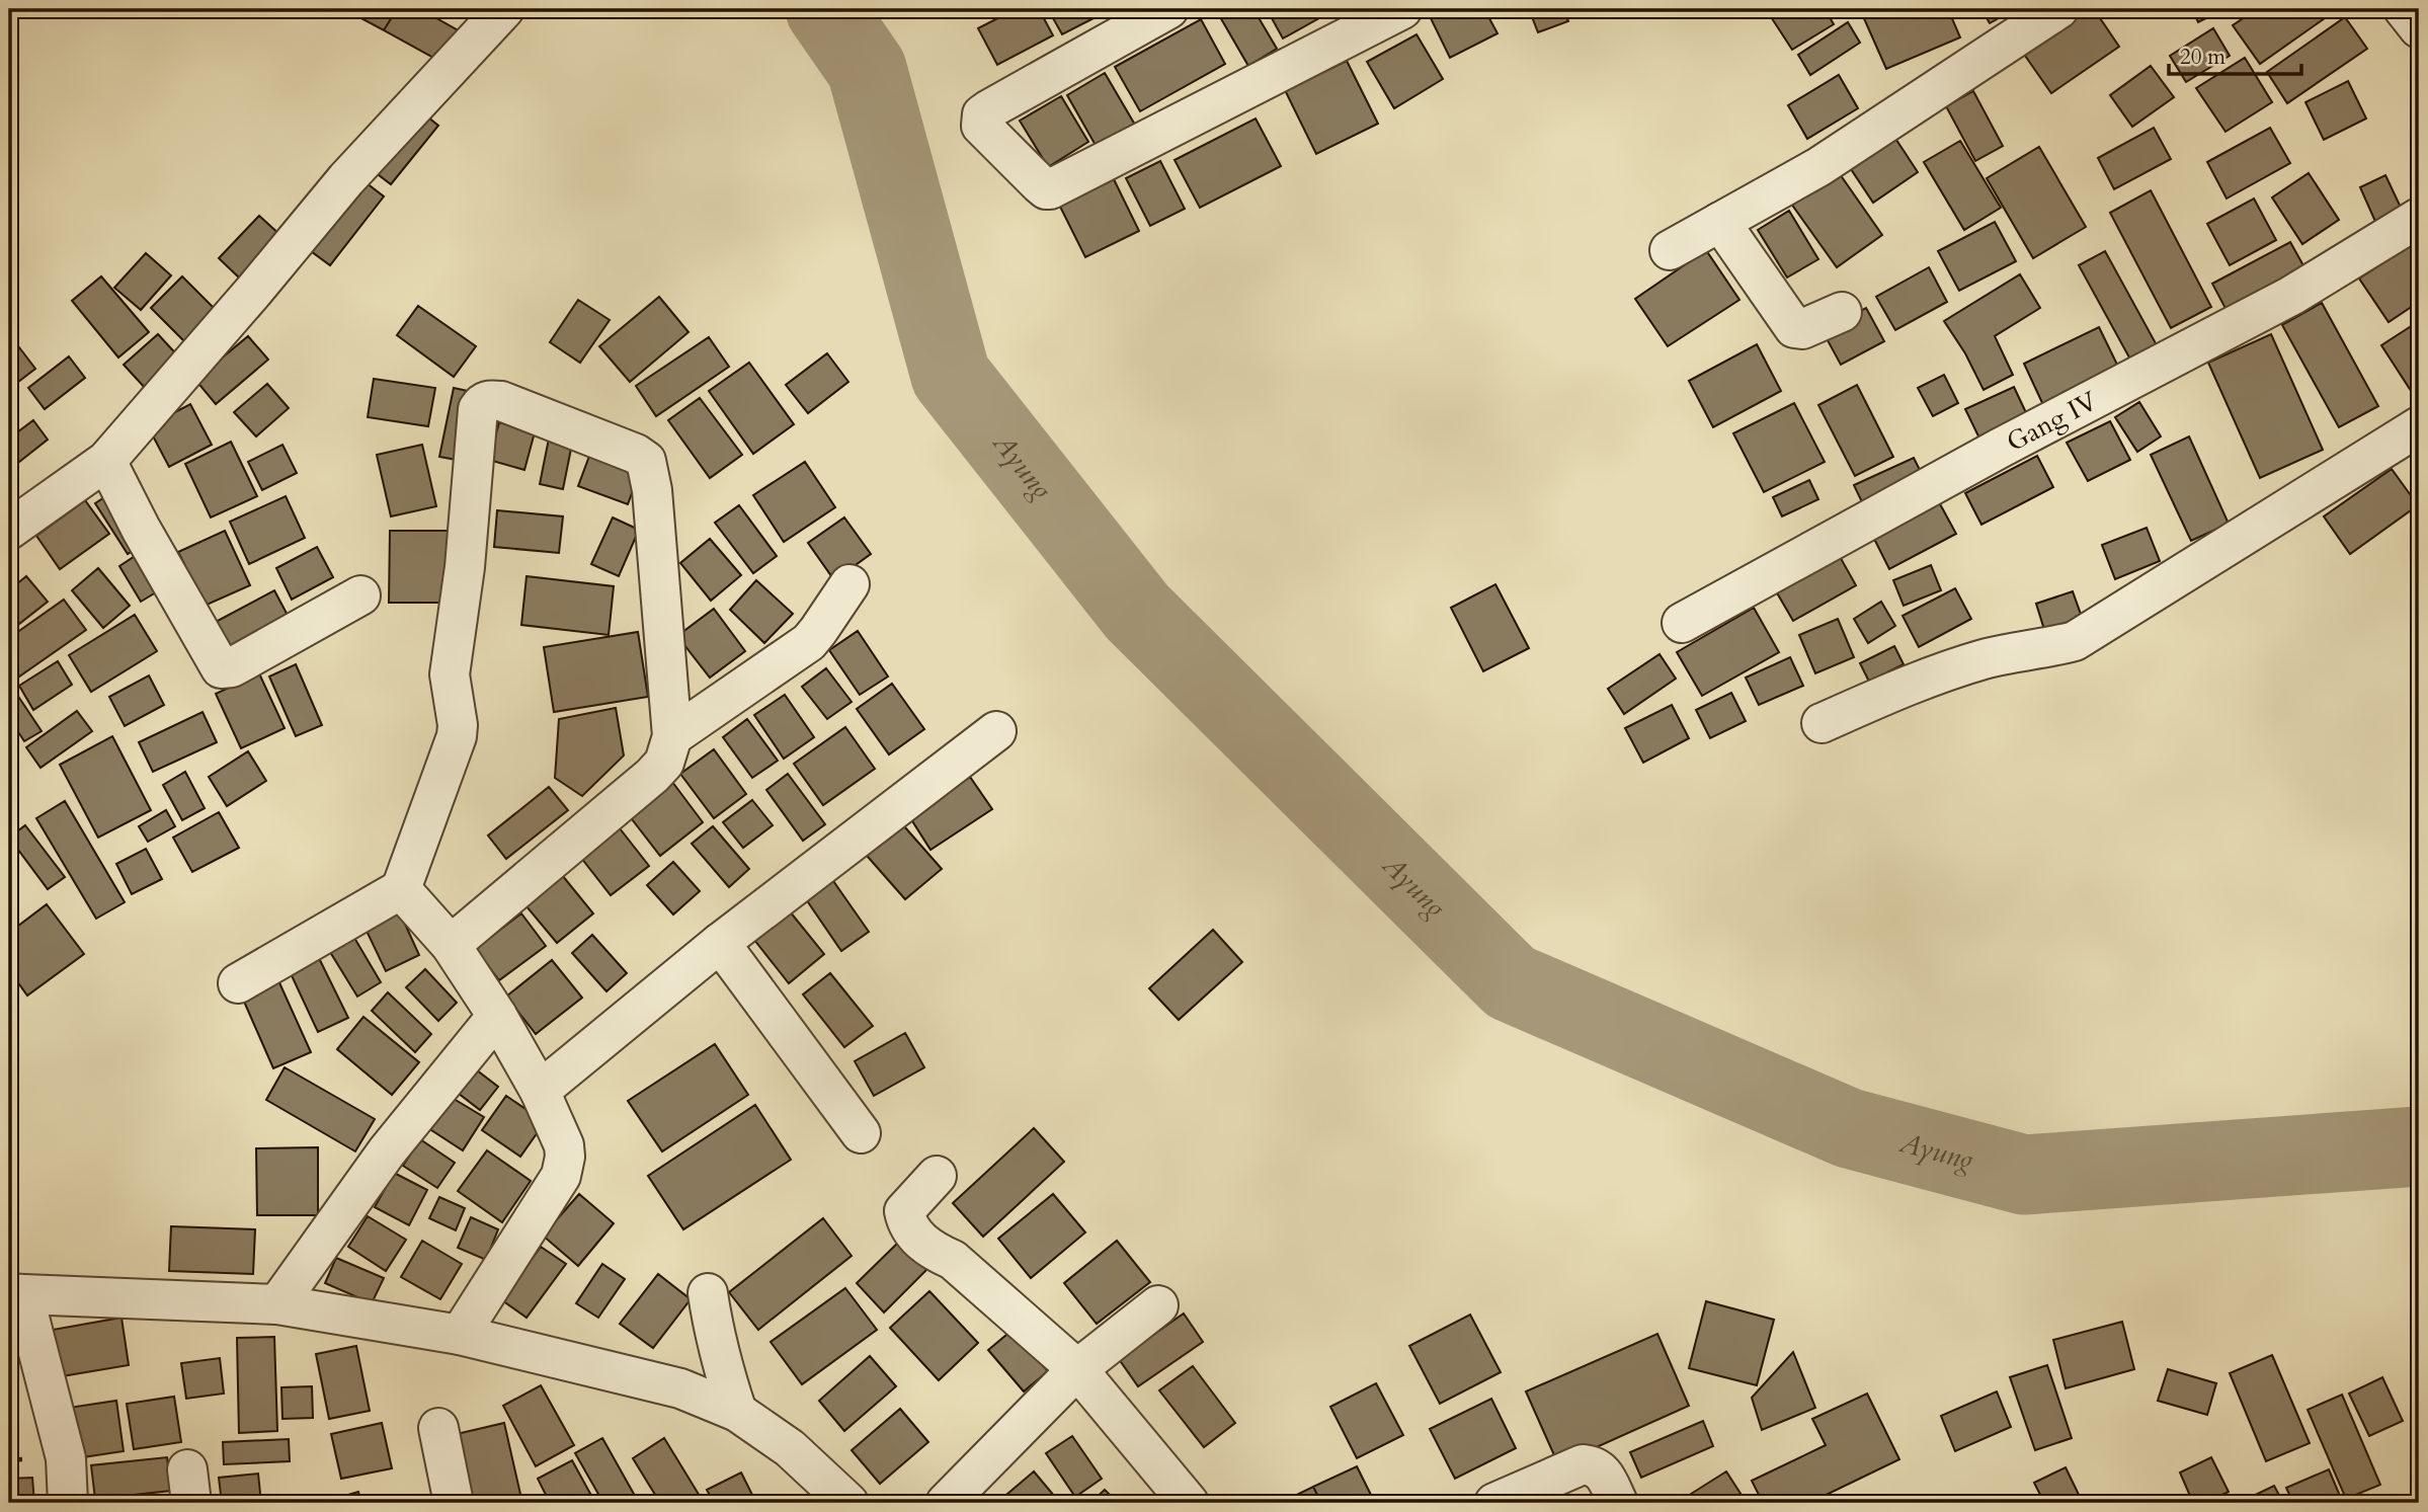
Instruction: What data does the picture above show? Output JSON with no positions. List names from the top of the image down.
{
  "streets": {
    "street": ["Gang IV"]
  },
  "water": ["Ayung"],
  "scale_bar": "20 m"
}
